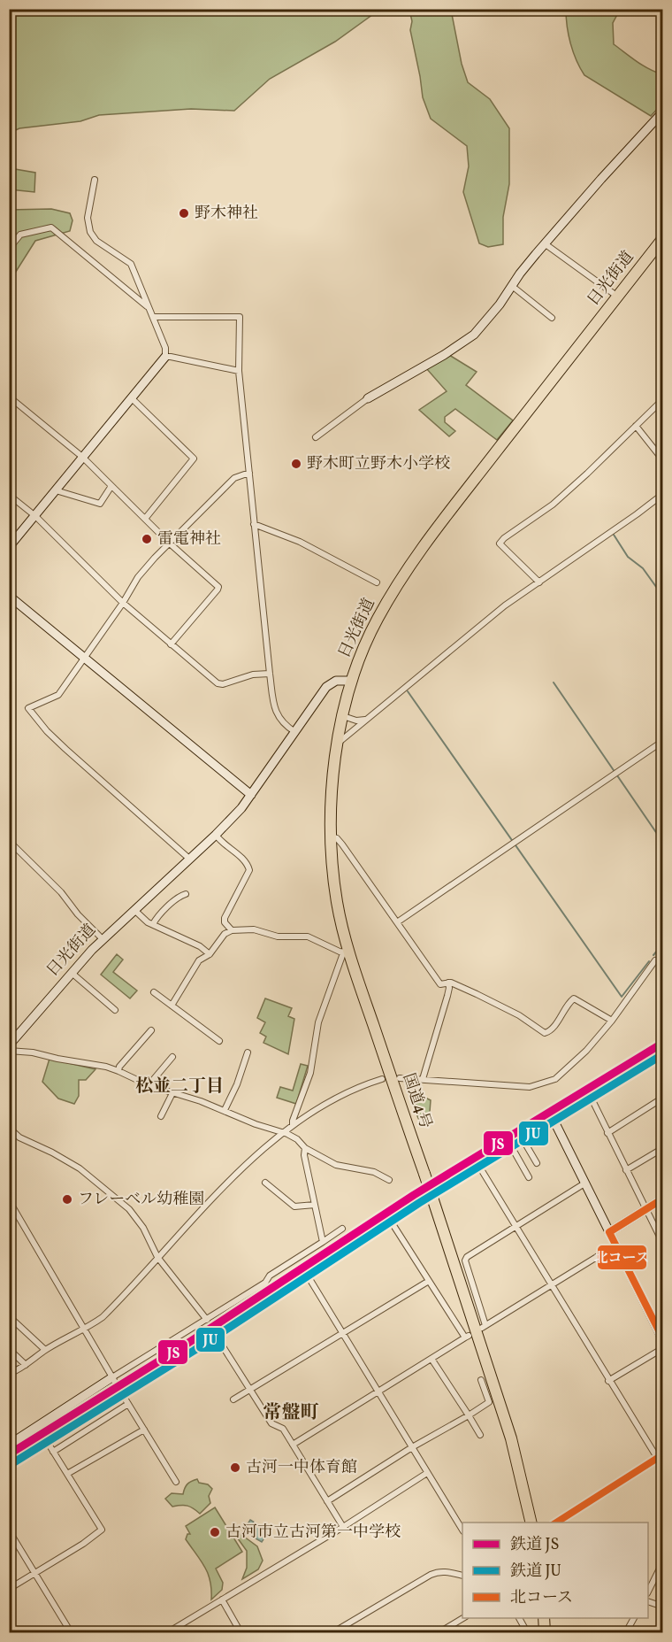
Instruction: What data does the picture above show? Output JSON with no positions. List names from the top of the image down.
{
  "streets": {
    "highway": ["日光街道", "国道4号"]
  },
  "crossings": [
    ["日光街道", "国道4号"]
  ],
  "districts": ["松並二丁目", "常盤町"],
  "places": [
    "野木神社",
    "野木町立野木小学校",
    "雷電神社",
    "フレーベル幼稚園",
    "古河一中体育館",
    "古河市立古河第一中学校"
  ],
  "lines": ["rail line JS", "rail line JU", "transit line 北コース"],
  "legend": ["鉄道 JS", "鉄道 JU", "北コース"]
}
